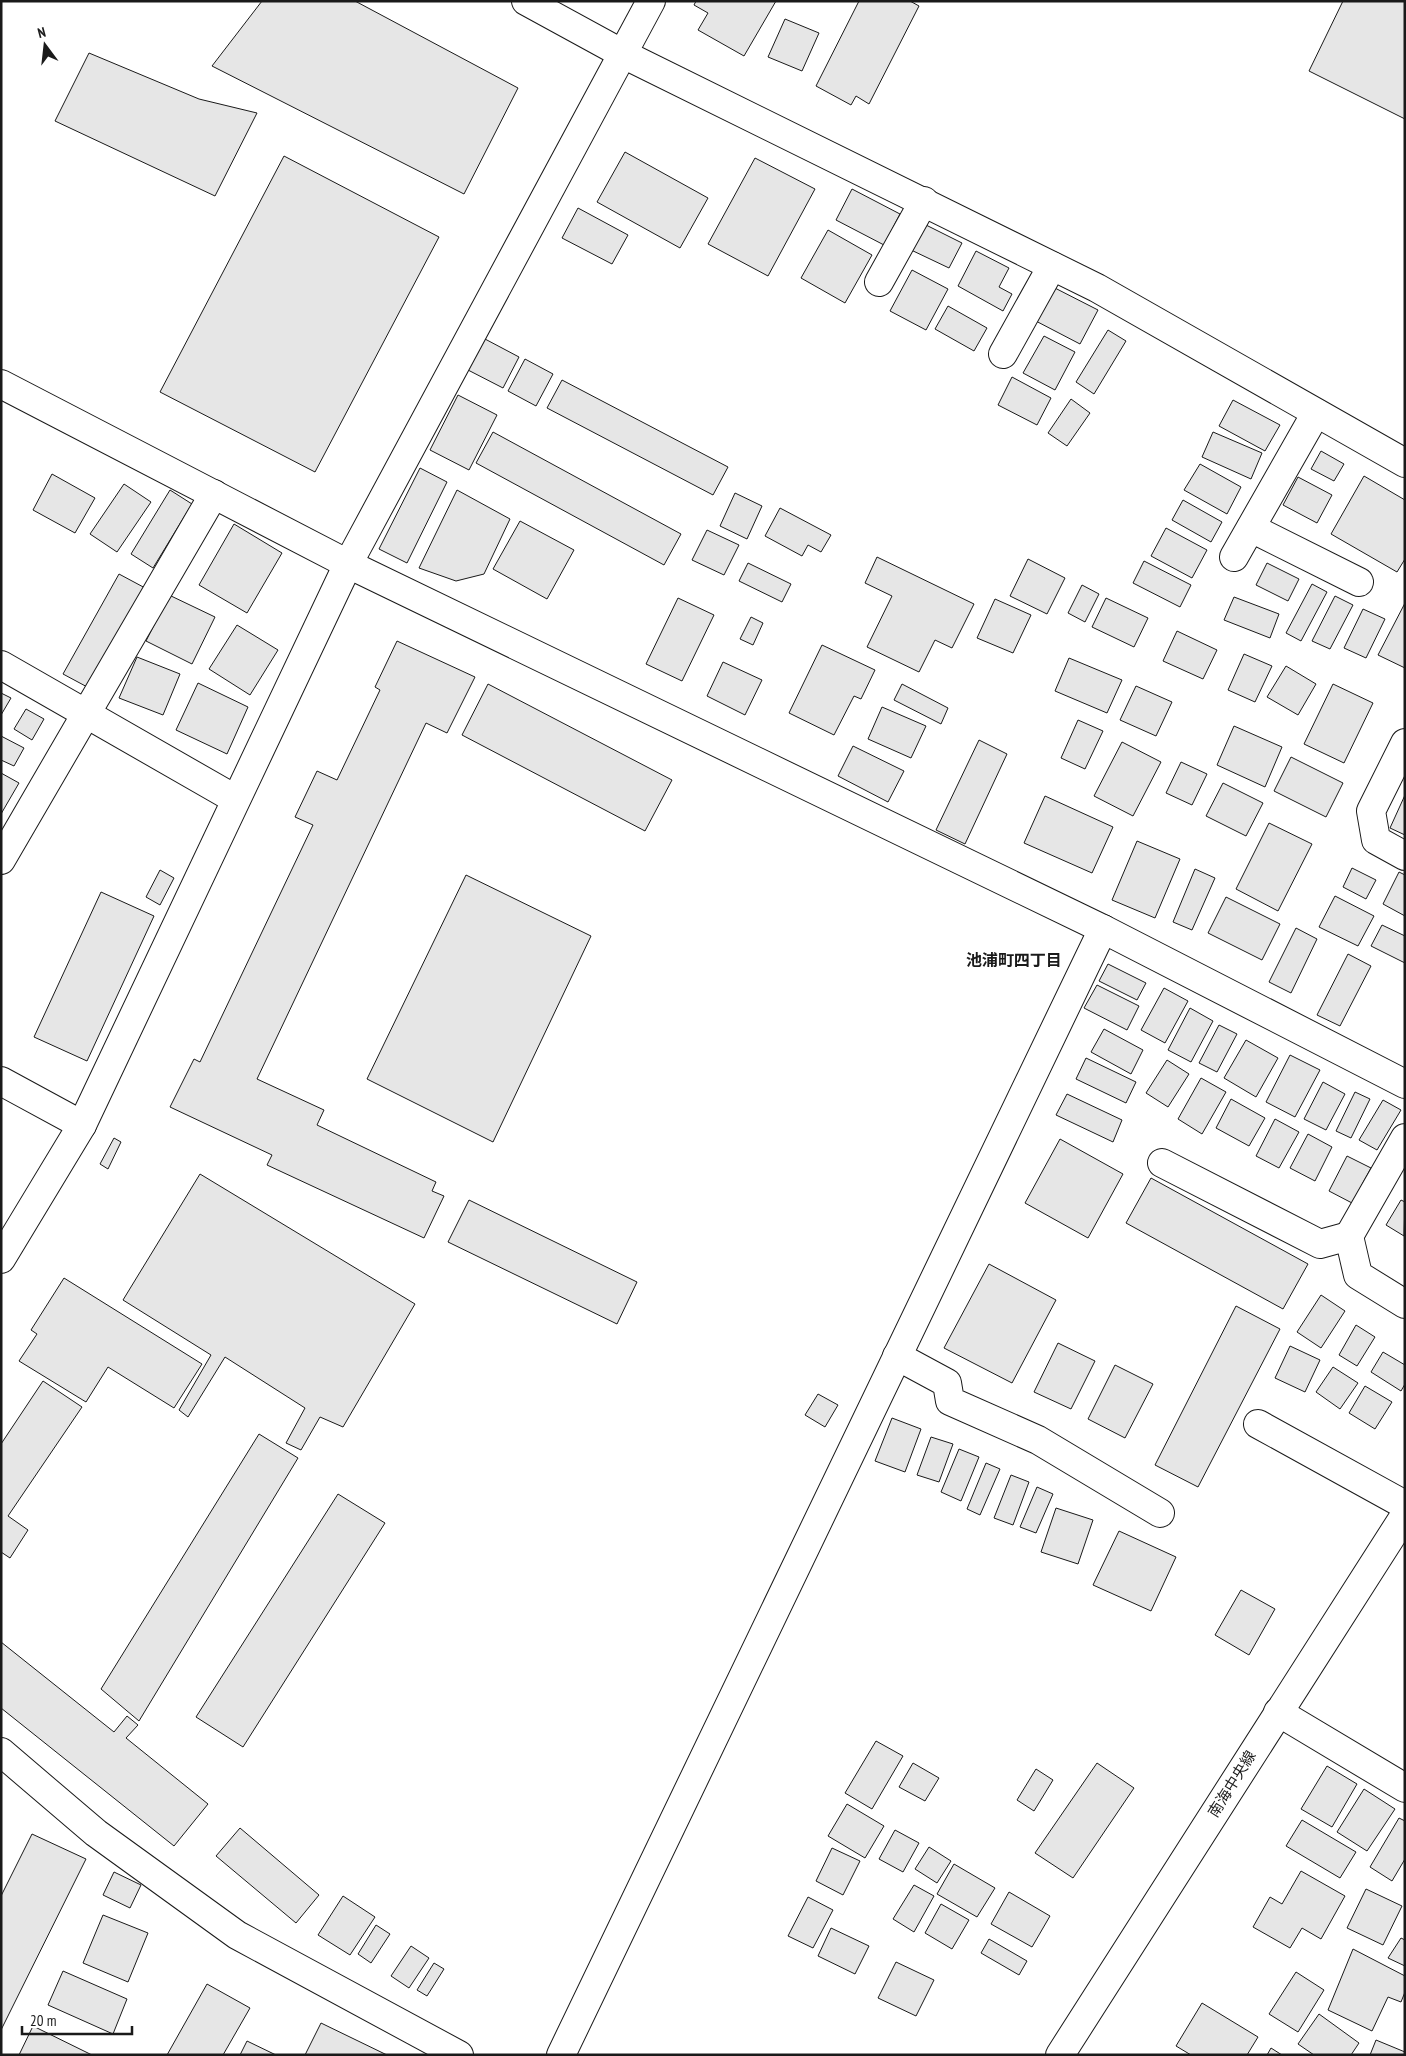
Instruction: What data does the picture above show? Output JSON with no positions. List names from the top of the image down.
{
  "streets": {
    "street": ["南海中央線"]
  },
  "districts": ["池浦町四丁目"],
  "scale_bar": "20 m",
  "north": "top"
}
